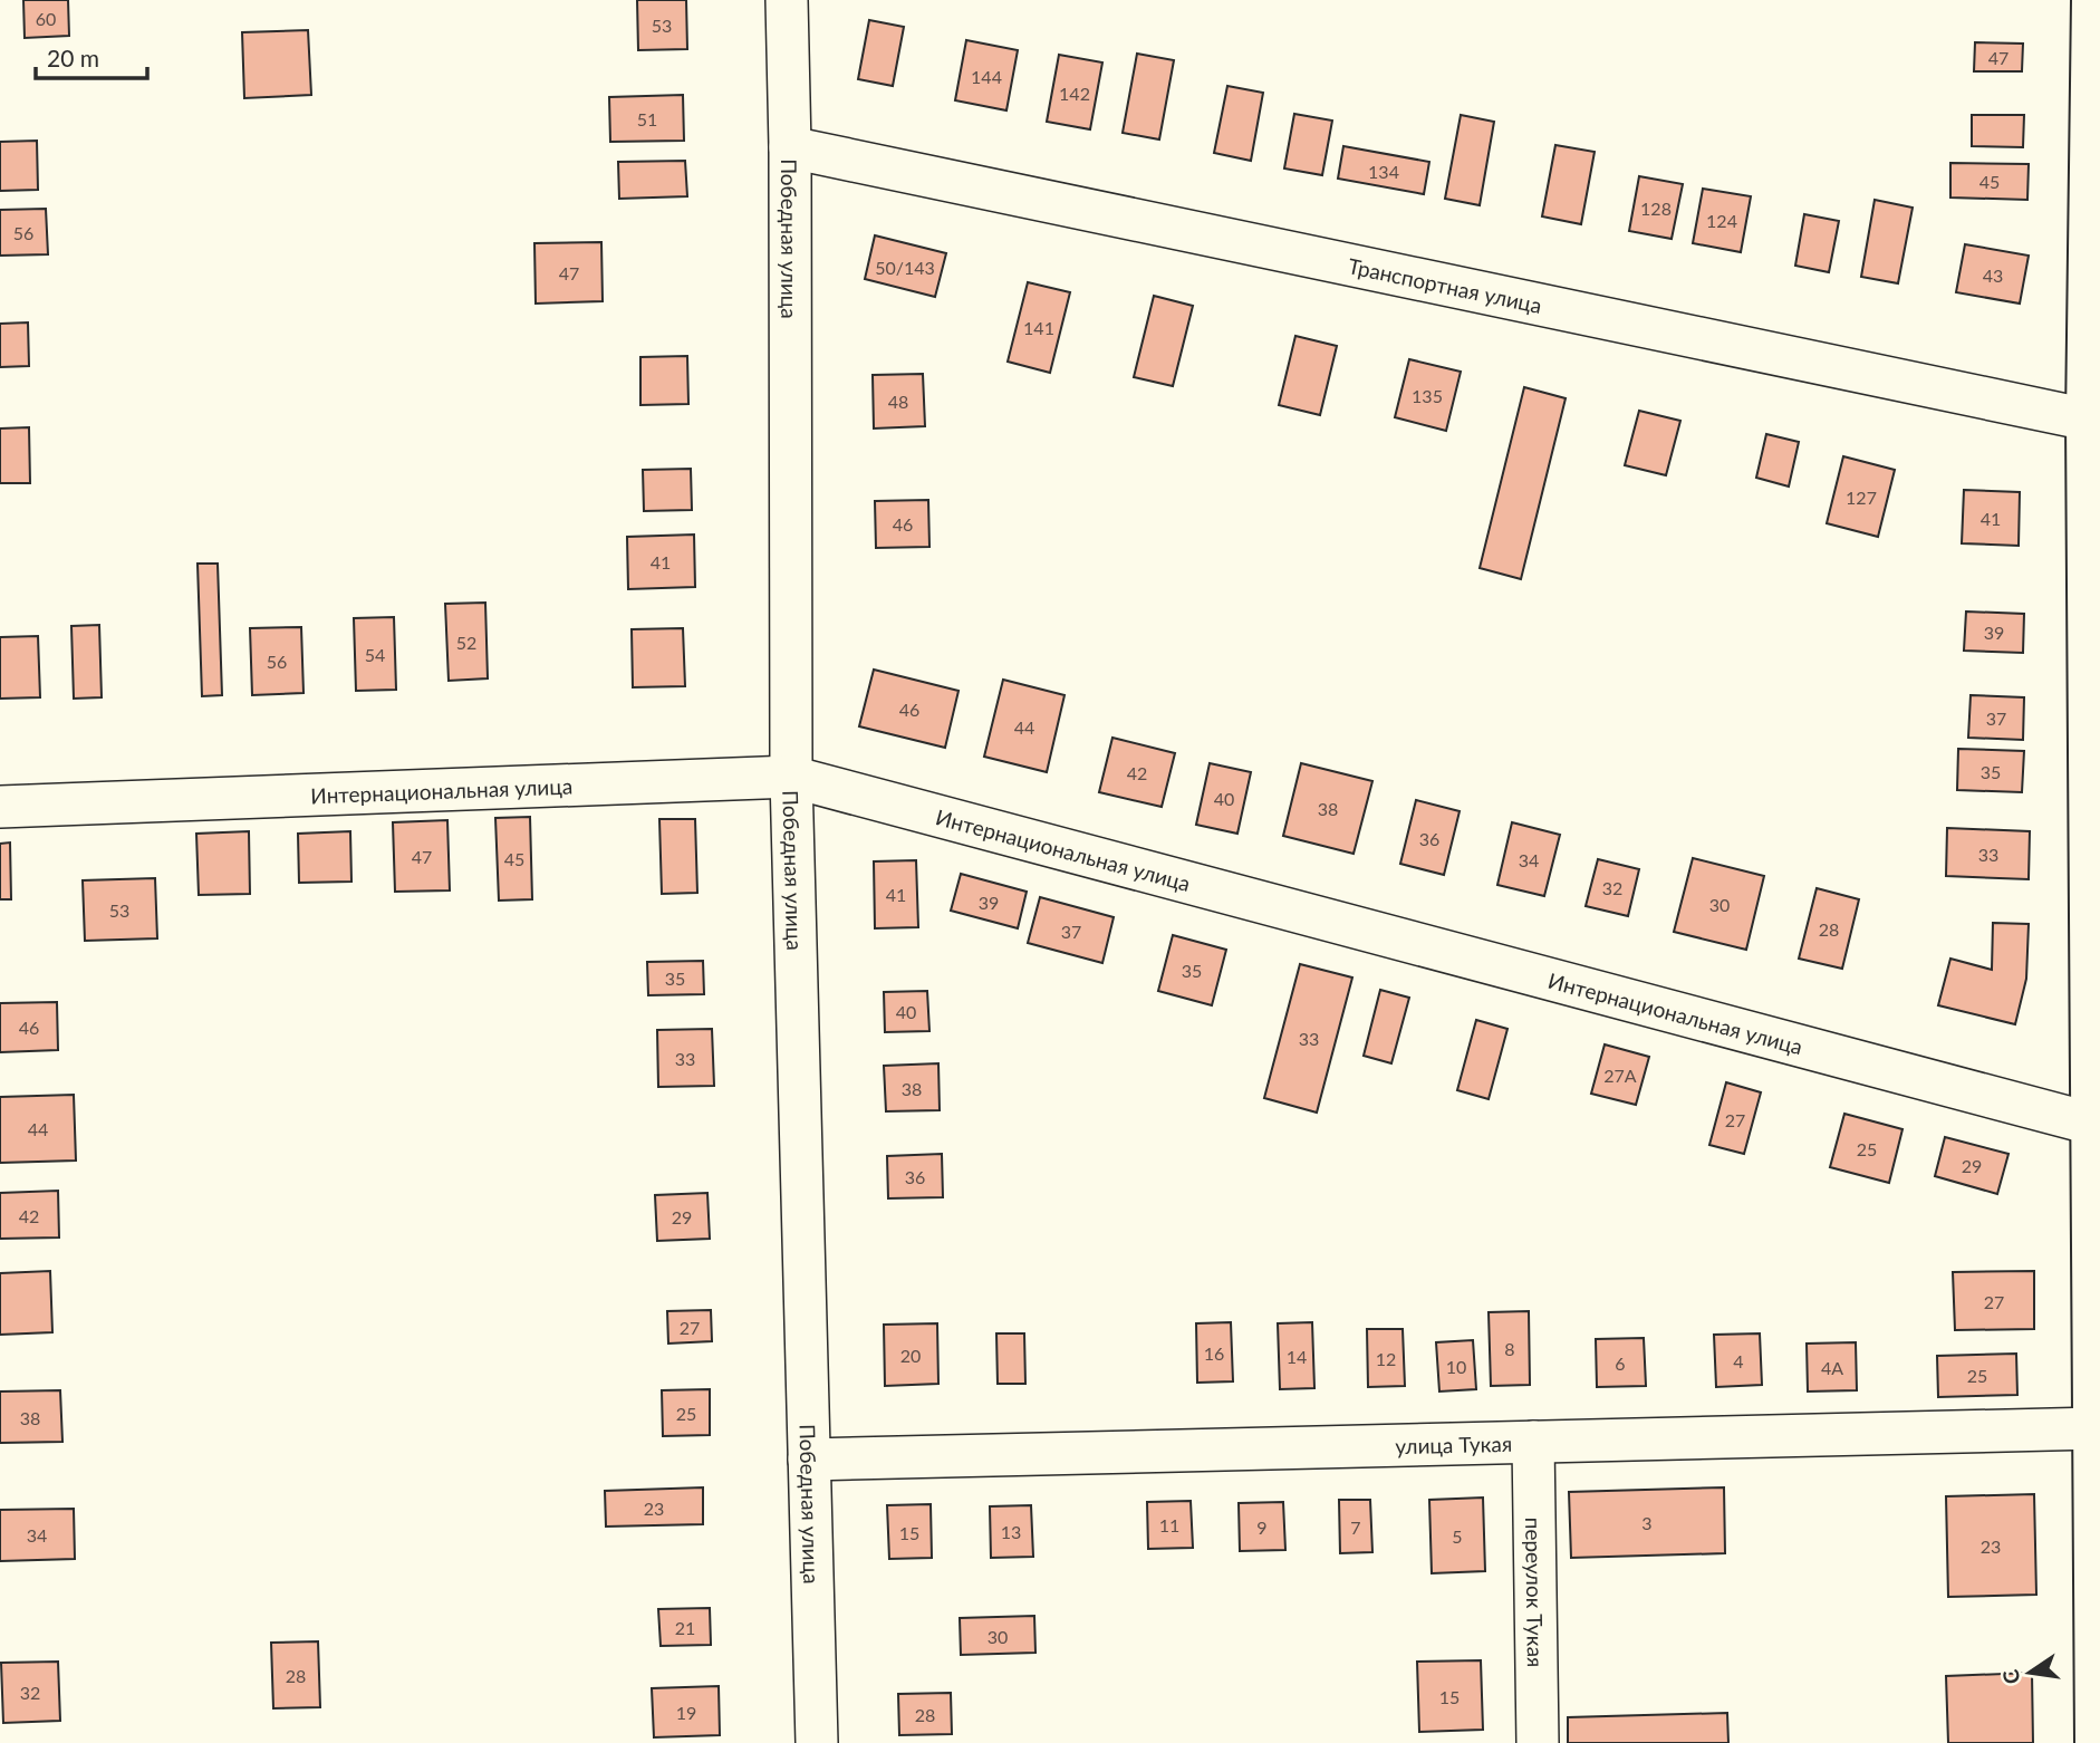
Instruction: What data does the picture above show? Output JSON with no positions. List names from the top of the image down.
{
  "streets": {
    "street": [
      "Победная улица",
      "Транспортная улица",
      "Интернациональная улица",
      "улица Тукая",
      "переулок Тукая"
    ]
  },
  "crossings": [
    ["Победная улица", "Транспортная улица"],
    ["Победная улица", "Интернациональная улица"],
    ["Победная улица", "улица Тукая"],
    ["улица Тукая", "переулок Тукая"]
  ],
  "house_numbers": [
    "60",
    "53",
    "47",
    "144",
    "142",
    "51",
    "134",
    "45",
    "128",
    "124",
    "56",
    "50/143",
    "47",
    "43",
    "141",
    "135",
    "48",
    "127",
    "41",
    "46",
    "41",
    "39",
    "52",
    "54",
    "56",
    "46",
    "37",
    "44",
    "35",
    "42",
    "40",
    "38",
    "36",
    "33",
    "47",
    "45",
    "34",
    "32",
    "41",
    "39",
    "30",
    "53",
    "28",
    "37",
    "35",
    "35",
    "40",
    "46",
    "33",
    "33",
    "27А",
    "38",
    "27",
    "44",
    "25",
    "29",
    "36",
    "42",
    "29",
    "27",
    "27",
    "8",
    "16",
    "20",
    "14",
    "12",
    "4",
    "6",
    "10",
    "4А",
    "25",
    "25",
    "38",
    "23",
    "3",
    "11",
    "9",
    "7",
    "13",
    "15",
    "34",
    "5",
    "23",
    "21",
    "30",
    "28",
    "32",
    "15",
    "19",
    "28"
  ],
  "scale_bar": "20 m",
  "north": "left"
}
